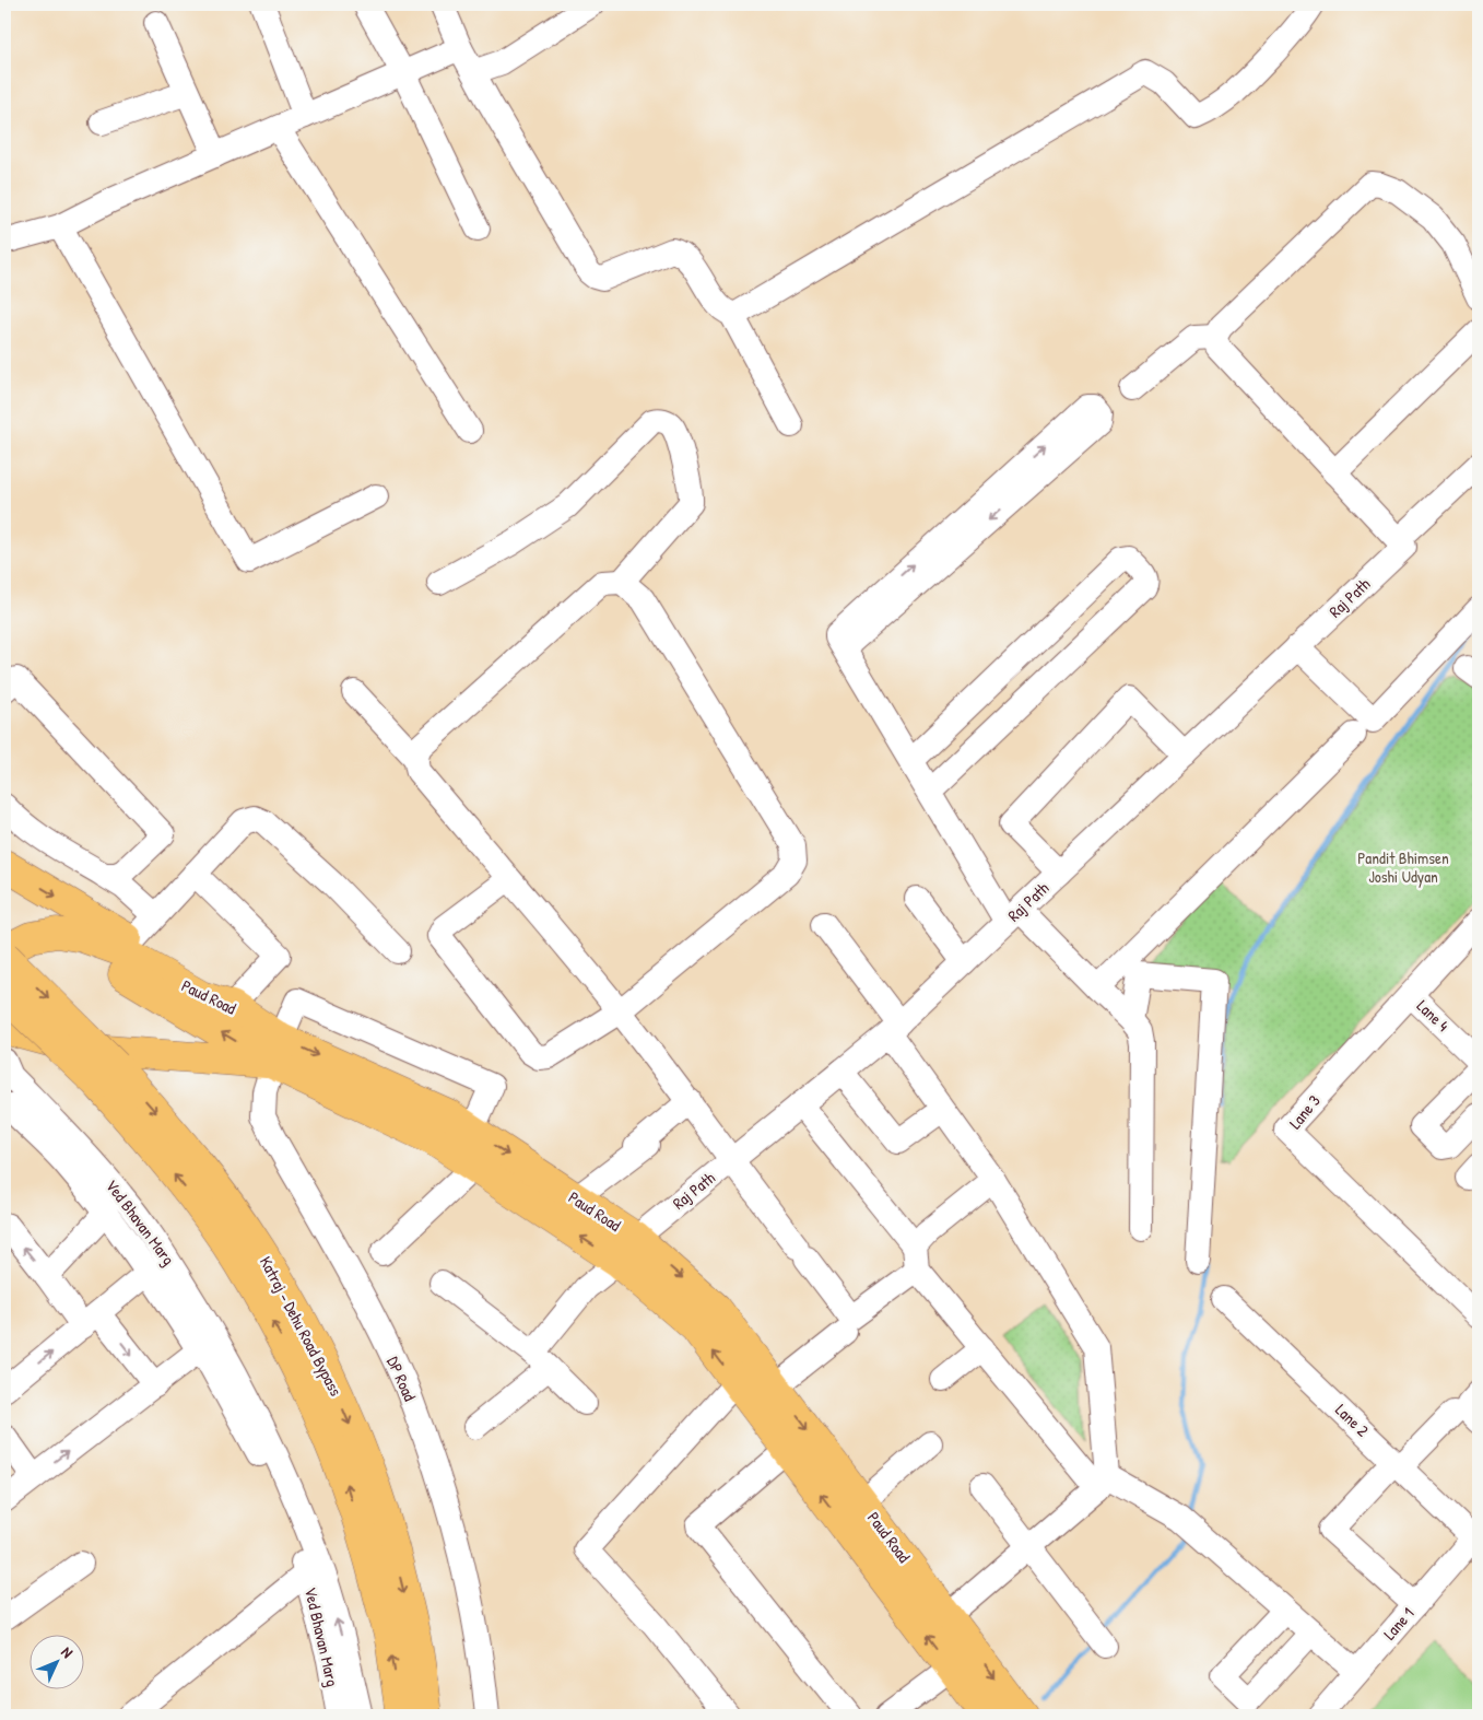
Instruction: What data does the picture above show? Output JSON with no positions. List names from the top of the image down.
{
  "streets": {
    "main road": ["Paud Road", "Katraj - Dehu Road Bypass"],
    "street": [
      "Raj Path",
      "Lane 4",
      "Lane 3",
      "Ved Bhavan Marg",
      "DP Road",
      "Lane 2",
      "Lane 1"
    ]
  },
  "crossings": [
    ["Raj Path", "Paud Road"],
    ["Paud Road", "Katraj - Dehu Road Bypass"],
    ["Paud Road", "DP Road"],
    ["Lane 4", "Lane 3"],
    ["Lane 2", "Lane 1"]
  ],
  "parks": ["Pandit Bhimsen Joshi Udyan"],
  "north": "top right"
}
